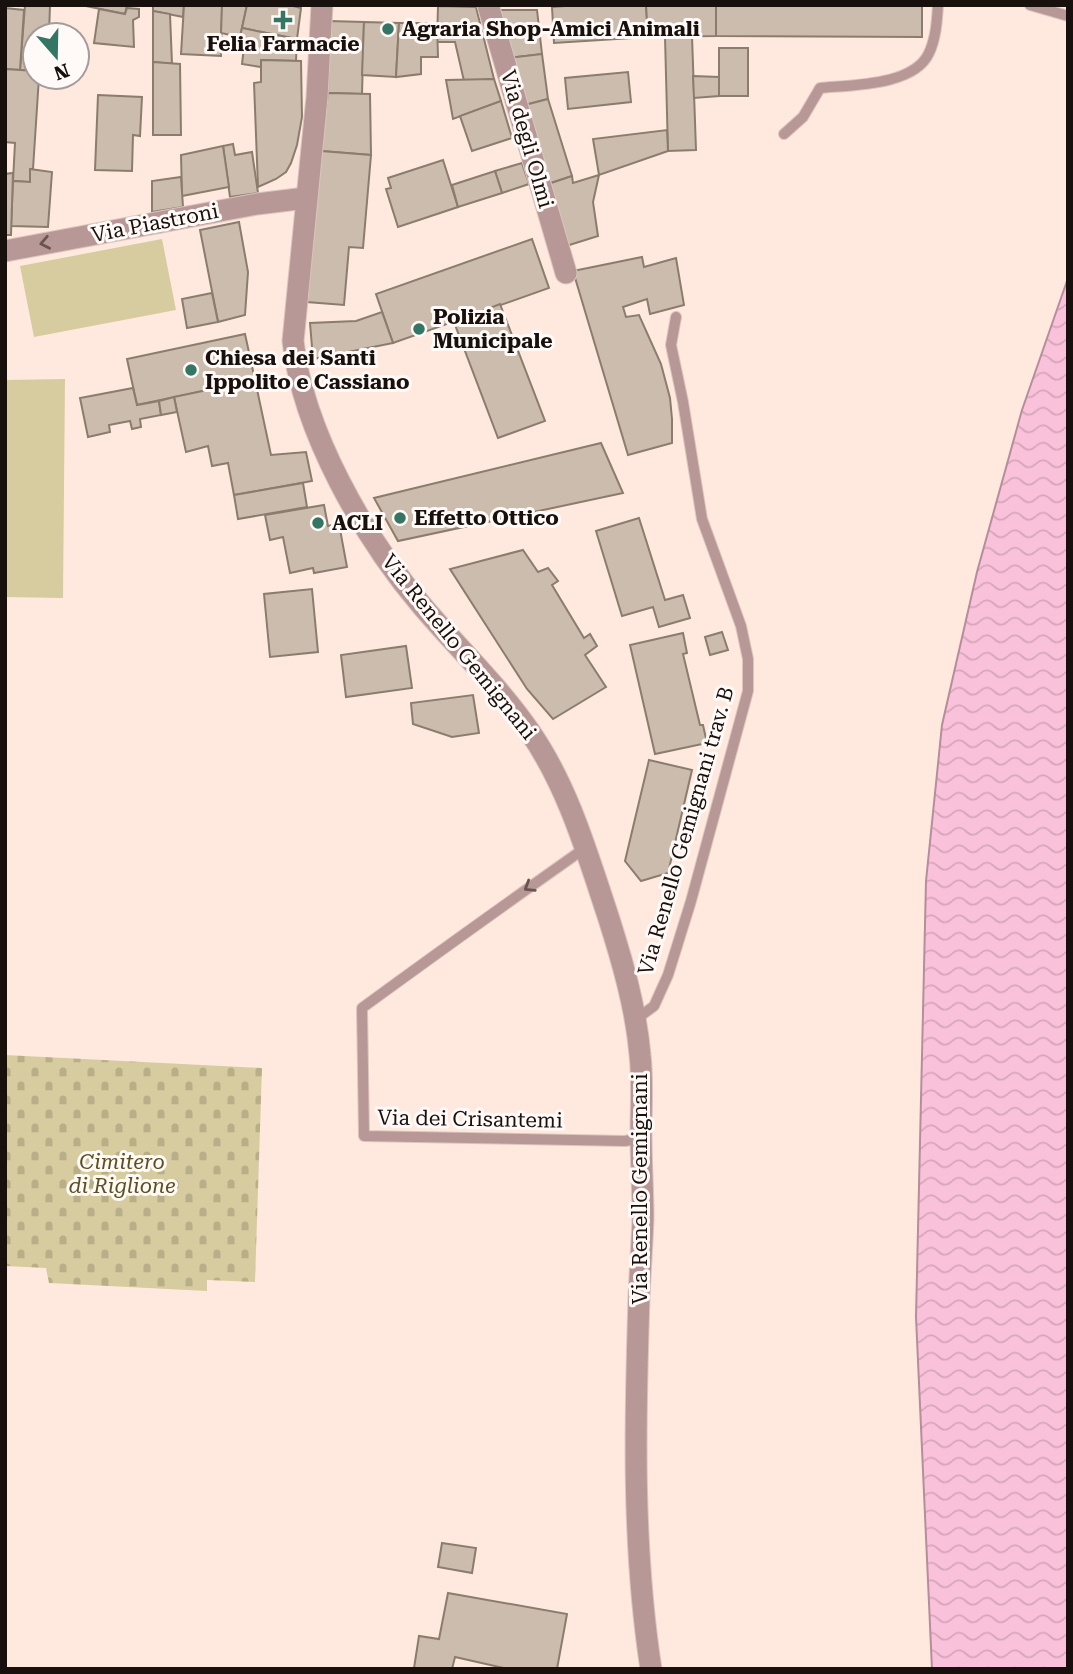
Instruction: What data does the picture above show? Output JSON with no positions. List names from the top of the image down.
{
  "streets": {
    "street": ["Via degli Olmi", "Via Piastroni", "Via Renello Gemignani"],
    "lane": ["Via Renello Gemignani trav. B", "Via dei Crisantemi"]
  },
  "crossings": [
    ["Via Piastroni", "Via Renello Gemignani"],
    ["Via Renello Gemignani", "Via Renello Gemignani trav. B"],
    ["Via Renello Gemignani", "Via dei Crisantemi"]
  ],
  "one_way": ["Via Piastroni"],
  "parks": ["Cimitero di Riglione"],
  "places": {
    "health": ["Felia Farmacie"],
    "other": [
      "Agraria Shop-Amici Animali",
      "Polizia Municipale",
      "Chiesa dei Santi Ippolito e Cassiano",
      "Effetto Ottico",
      "ACLI"
    ]
  },
  "north": "bottom"
}
